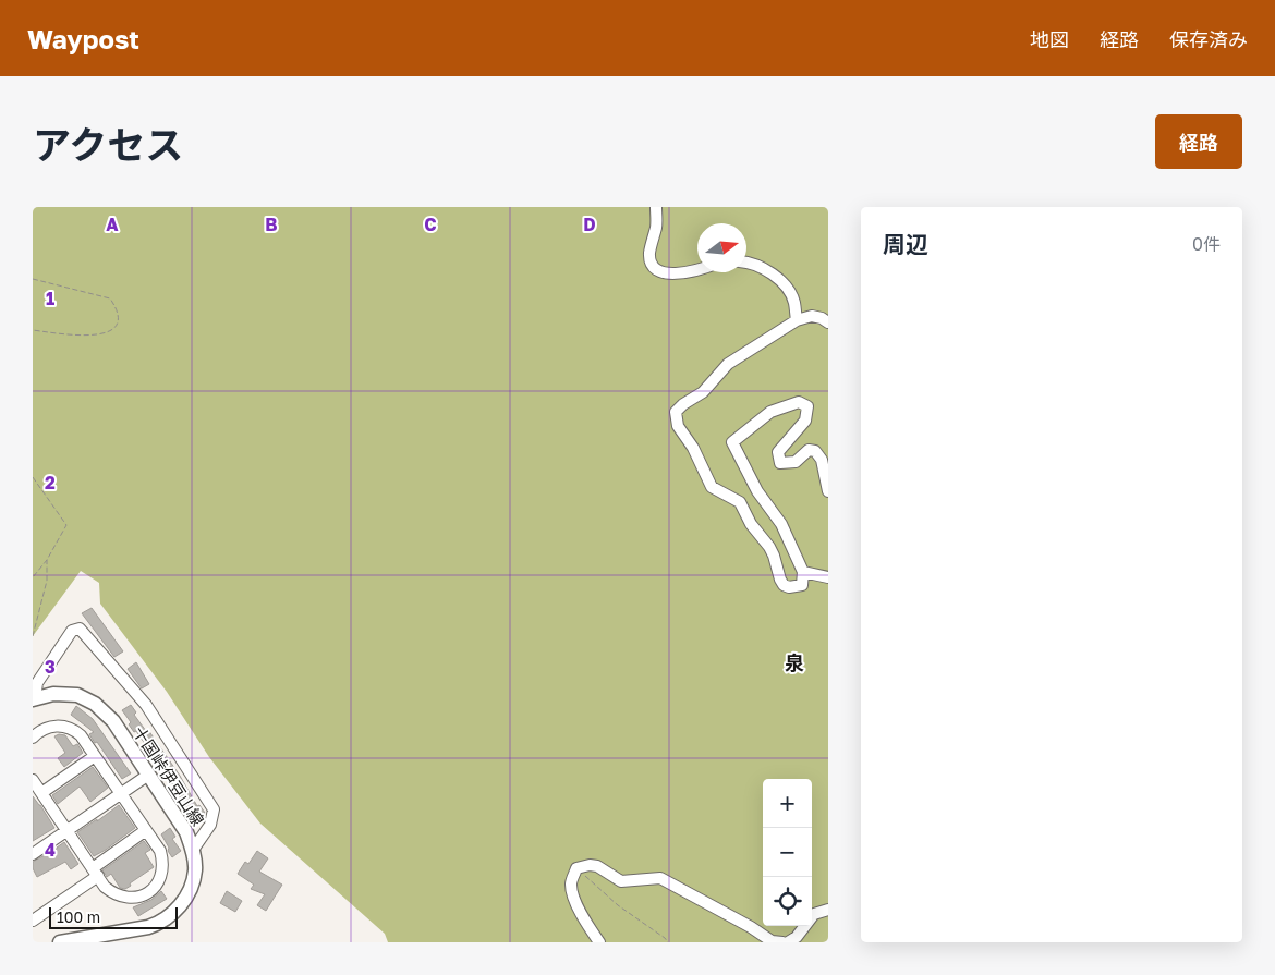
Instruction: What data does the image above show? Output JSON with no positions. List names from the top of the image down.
{
  "streets": {
    "main road": ["十国峠伊豆山線"]
  },
  "districts": ["泉"],
  "scale_bar": "100 m",
  "north": "right",
  "page": {
    "header": "Waypost",
    "nav": ["地図", "経路", "保存済み"],
    "title": "アクセス",
    "buttons": "経路",
    "heading": ["周辺", "0件"],
    "map_buttons": ["+", "−"],
    "scale": "100 m"
  },
  "grid": {
    "columns": [
      "A",
      "B",
      "C",
      "D"
    ],
    "rows": [
      "1",
      "2",
      "3",
      "4"
    ]
  }
}
